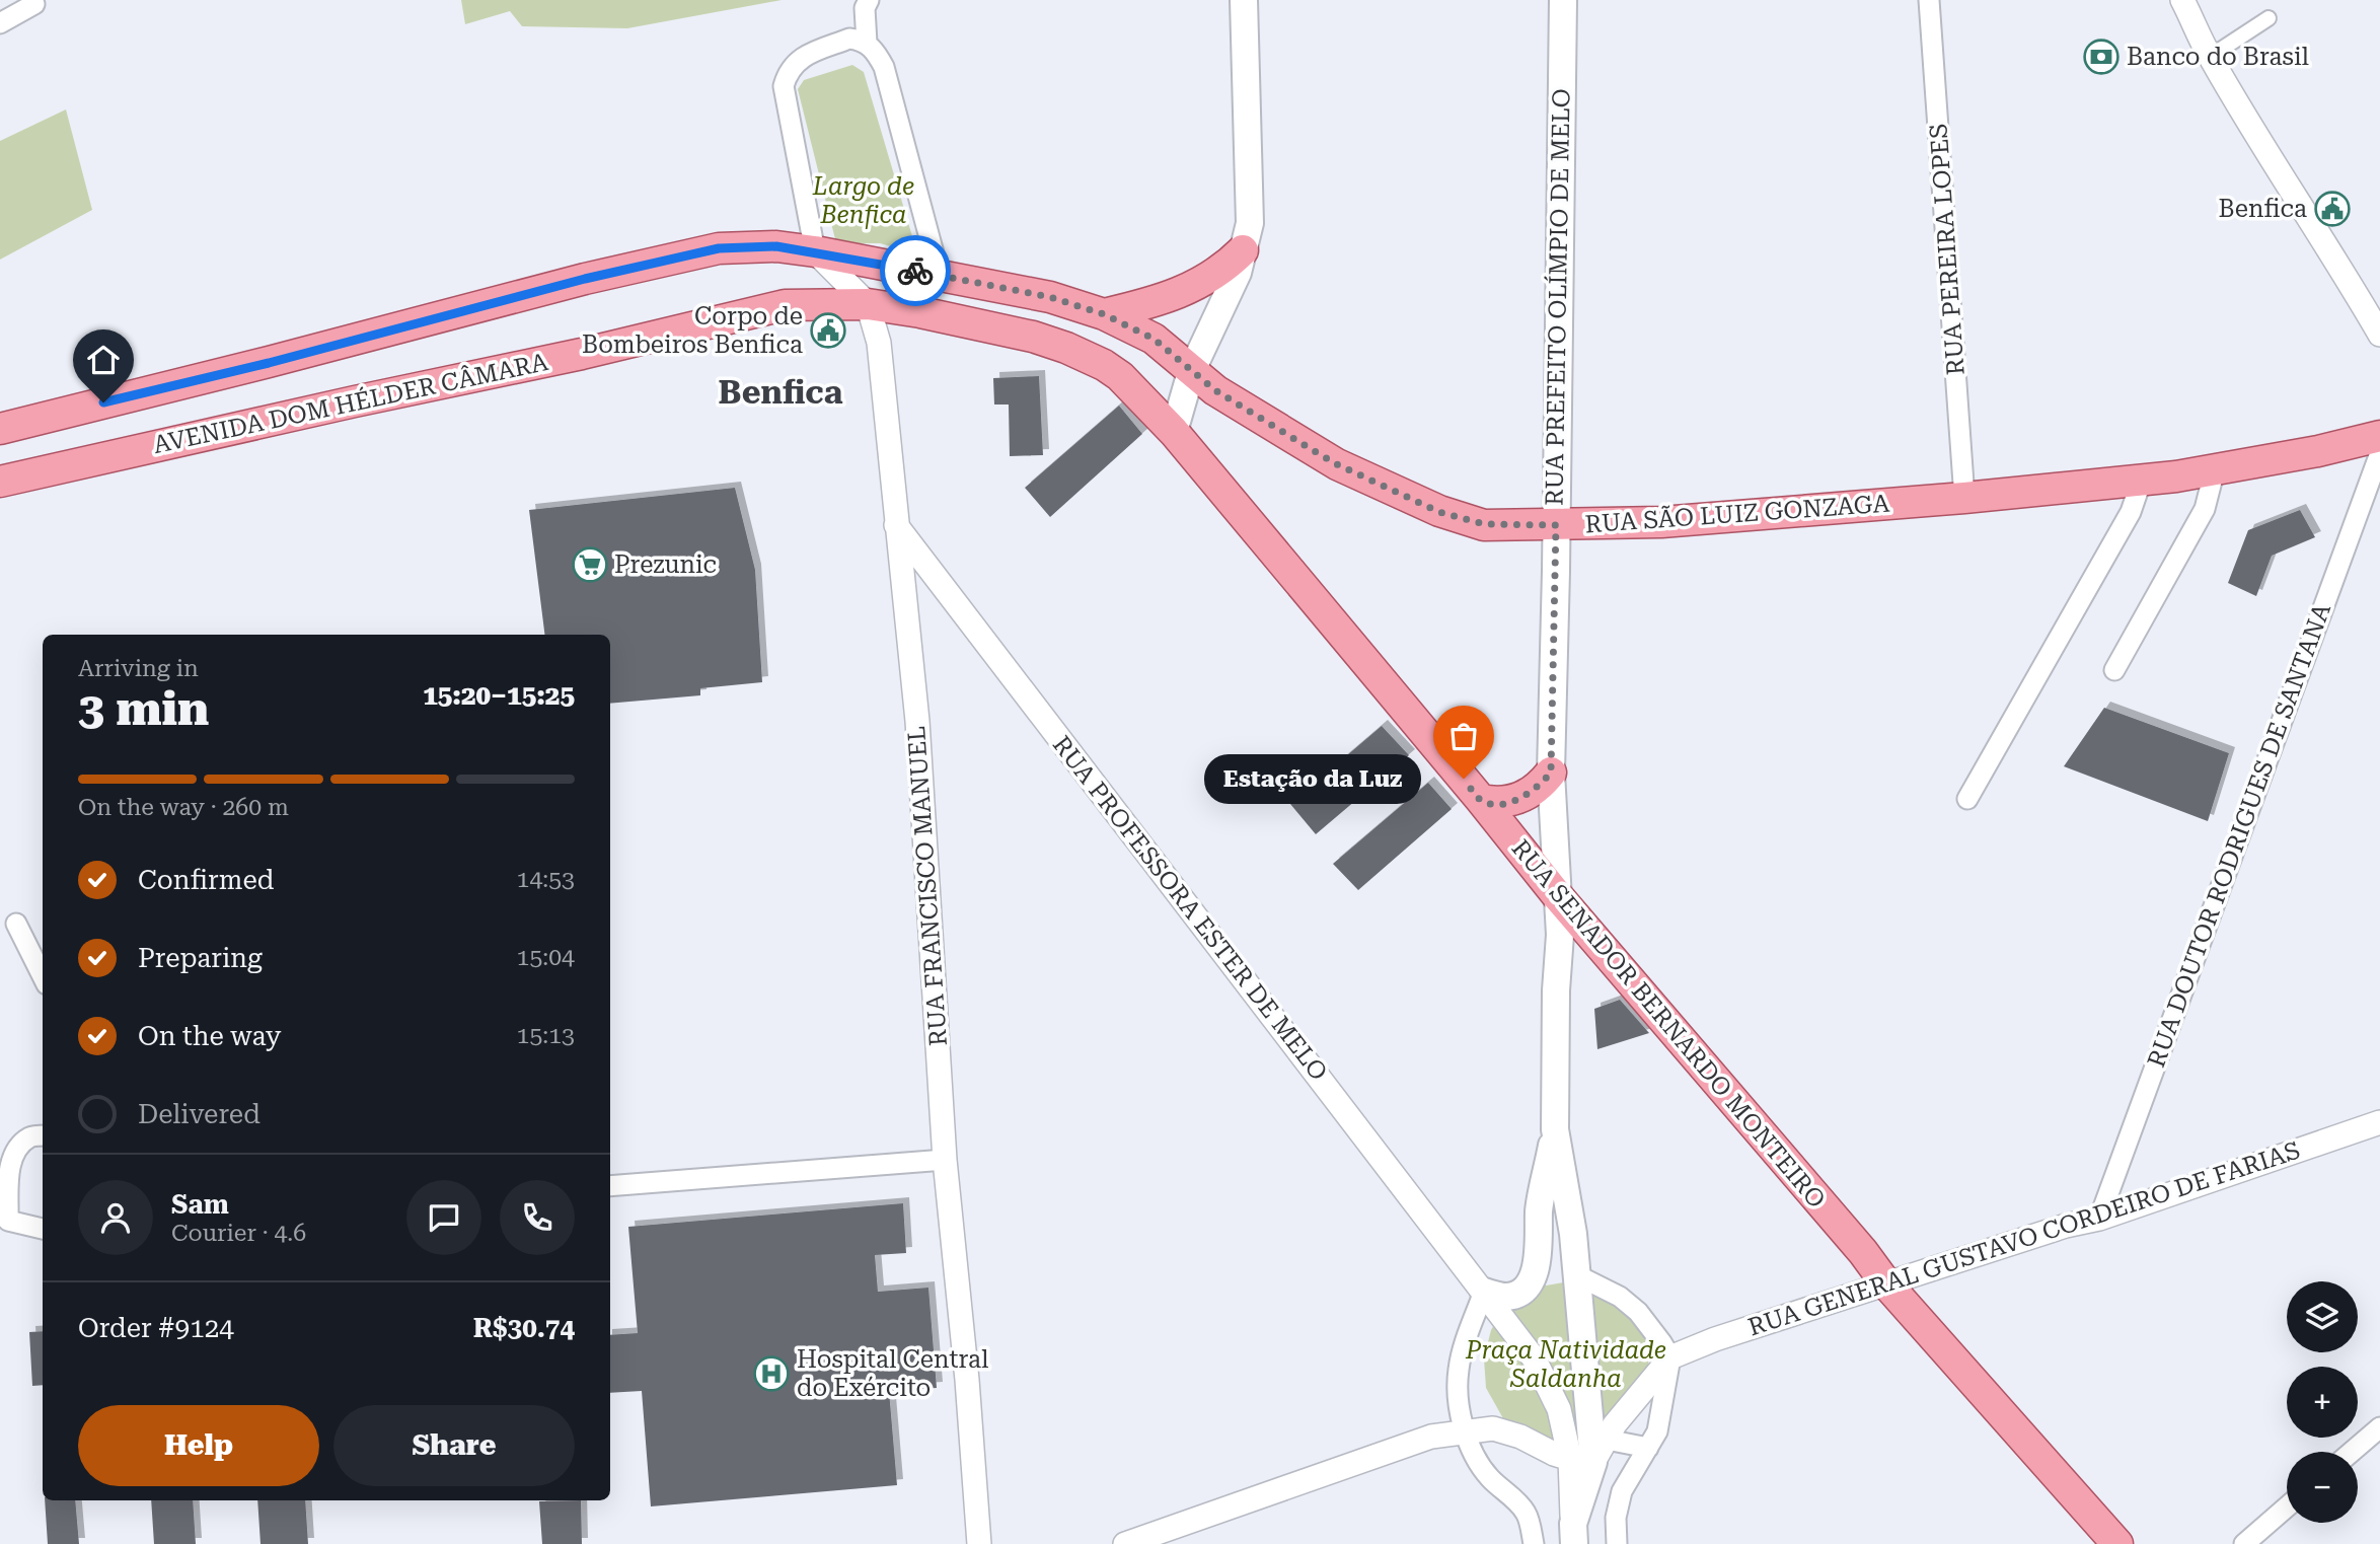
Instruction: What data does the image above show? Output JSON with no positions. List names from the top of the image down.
{
  "streets": {
    "main road": [
      "RUA PREFEITO OLÍMPIO DE MELO",
      "AVENIDA DOM HÉLDER CÂMARA",
      "RUA SÃO LUIZ GONZAGA",
      "RUA SENADOR BERNARDO MONTEIRO"
    ],
    "street": [
      "RUA PEREIRA LOPES",
      "RUA DOUTOR RODRIGUES DE SANTANA",
      "RUA FRANCISCO MANUEL",
      "RUA PROFESSORA ESTER DE MELO",
      "RUA GENERAL GUSTAVO CORDEIRO DE FARIAS"
    ]
  },
  "crossings": [
    ["RUA PEREIRA LOPES", "RUA SÃO LUIZ GONZAGA"],
    ["RUA PREFEITO OLÍMPIO DE MELO", "RUA SÃO LUIZ GONZAGA"],
    ["RUA PREFEITO OLÍMPIO DE MELO", "RUA SENADOR BERNARDO MONTEIRO"],
    ["AVENIDA DOM HÉLDER CÂMARA", "RUA FRANCISCO MANUEL"],
    ["AVENIDA DOM HÉLDER CÂMARA", "RUA SENADOR BERNARDO MONTEIRO"],
    ["RUA DOUTOR RODRIGUES DE SANTANA", "RUA GENERAL GUSTAVO CORDEIRO DE FARIAS"],
    ["RUA FRANCISCO MANUEL", "RUA PROFESSORA ESTER DE MELO"],
    ["RUA SENADOR BERNARDO MONTEIRO", "RUA GENERAL GUSTAVO CORDEIRO DE FARIAS"]
  ],
  "districts": ["Benfica"],
  "parks": ["Largo de Benfica", "Praça Natividade Saldanha"],
  "places": {
    "bank": ["Banco do Brasil"],
    "public building": ["Benfica", "Corpo de Bombeiros Benfica"],
    "supermarket": ["Prezunic"],
    "other": ["Estação da Luz"],
    "hospital": ["Hospital Central do Exército"]
  },
  "page": {
    "heading": ["3 min", "Arriving in", "15:20–15:25"],
    "panel": [
      "Sam",
      "Courier · 4.6",
      "Order #9124",
      "R$30.74"
    ],
    "bubble": "Estação da Luz",
    "bar": "On the way · 260 m",
    "list": [
      ["Confirmed", "14:53"],
      ["Preparing", "15:04"],
      ["On the way", "15:13"],
      "Delivered"
    ],
    "map_buttons": ["+", "−"],
    "buttons": ["Help", "Share"]
  }
}
